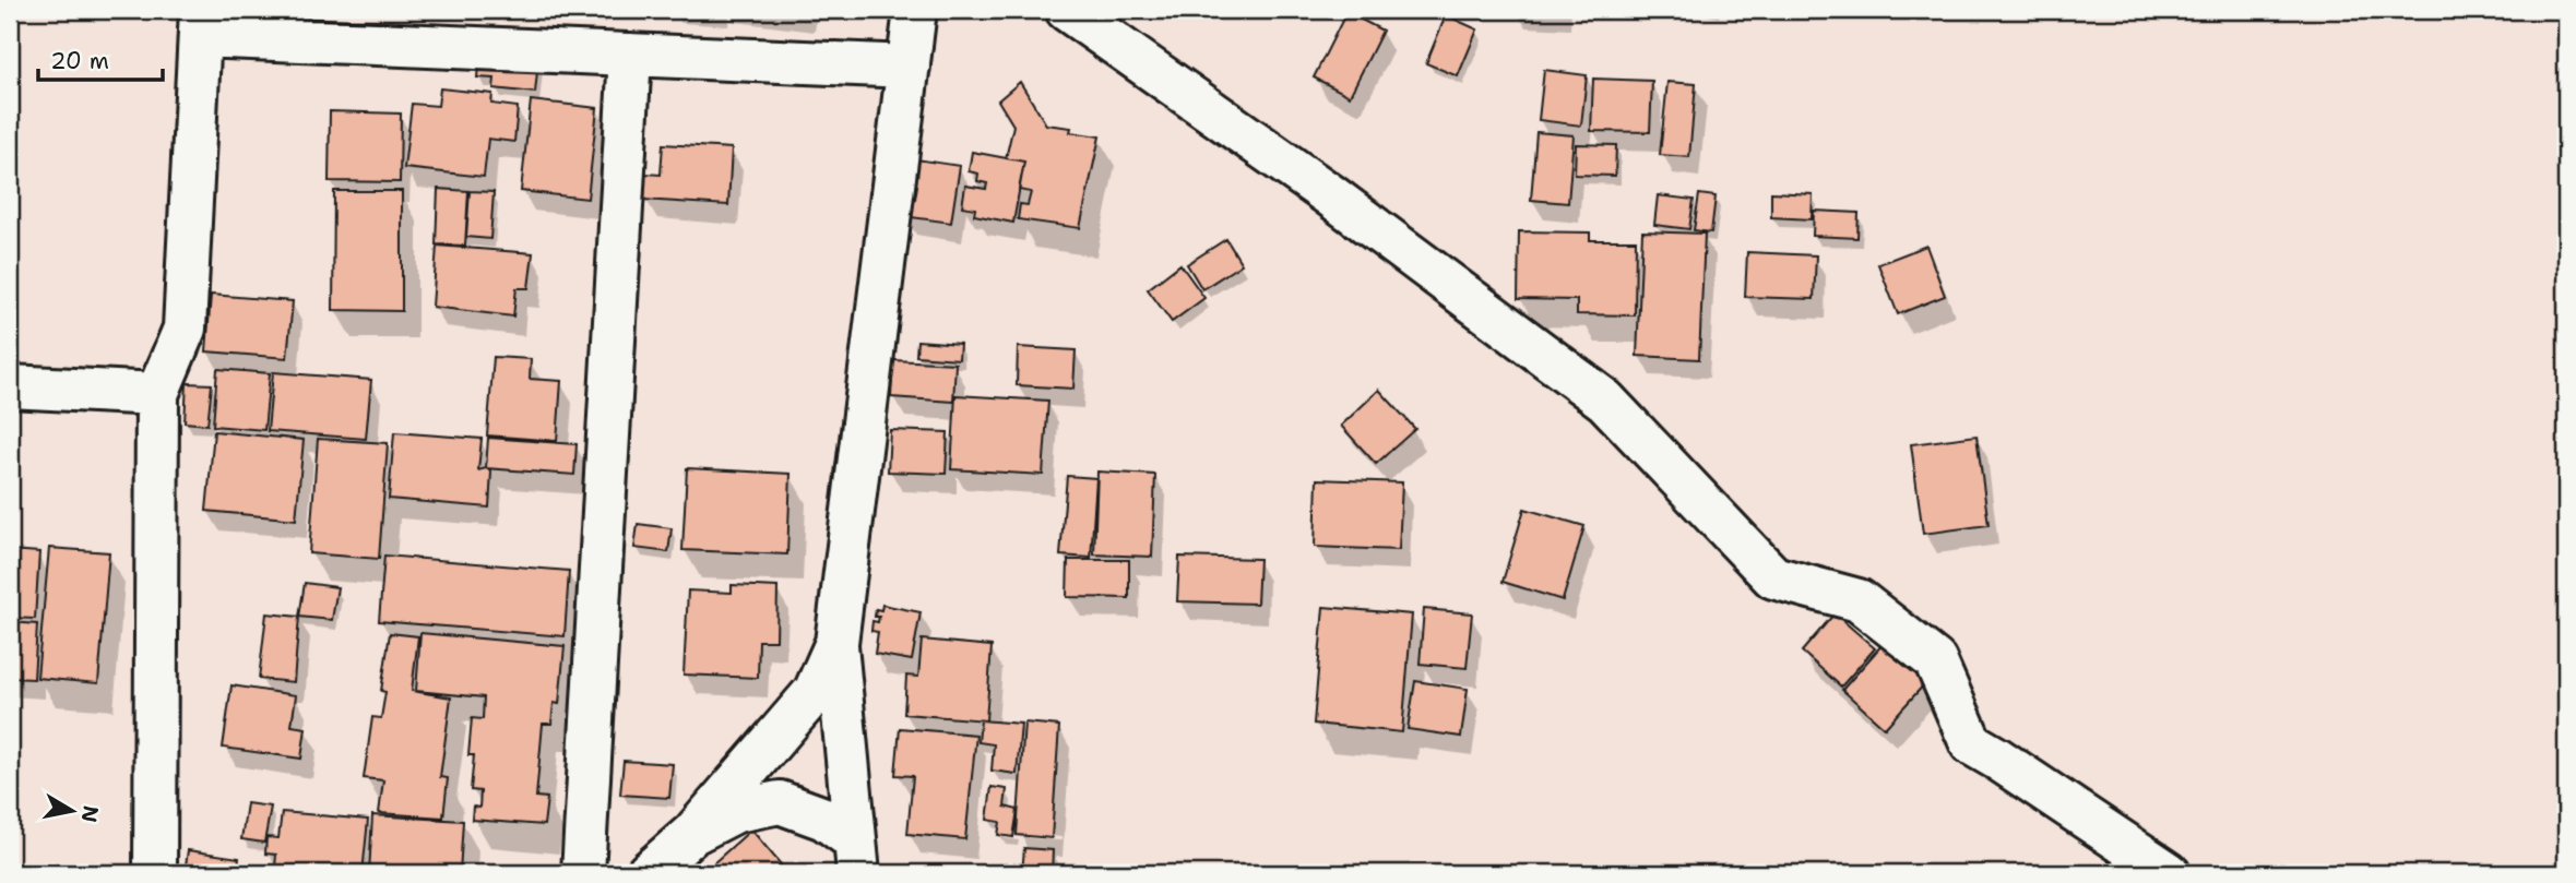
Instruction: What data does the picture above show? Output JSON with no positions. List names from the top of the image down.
{
  "scale_bar": "20 m",
  "north": "right"
}
